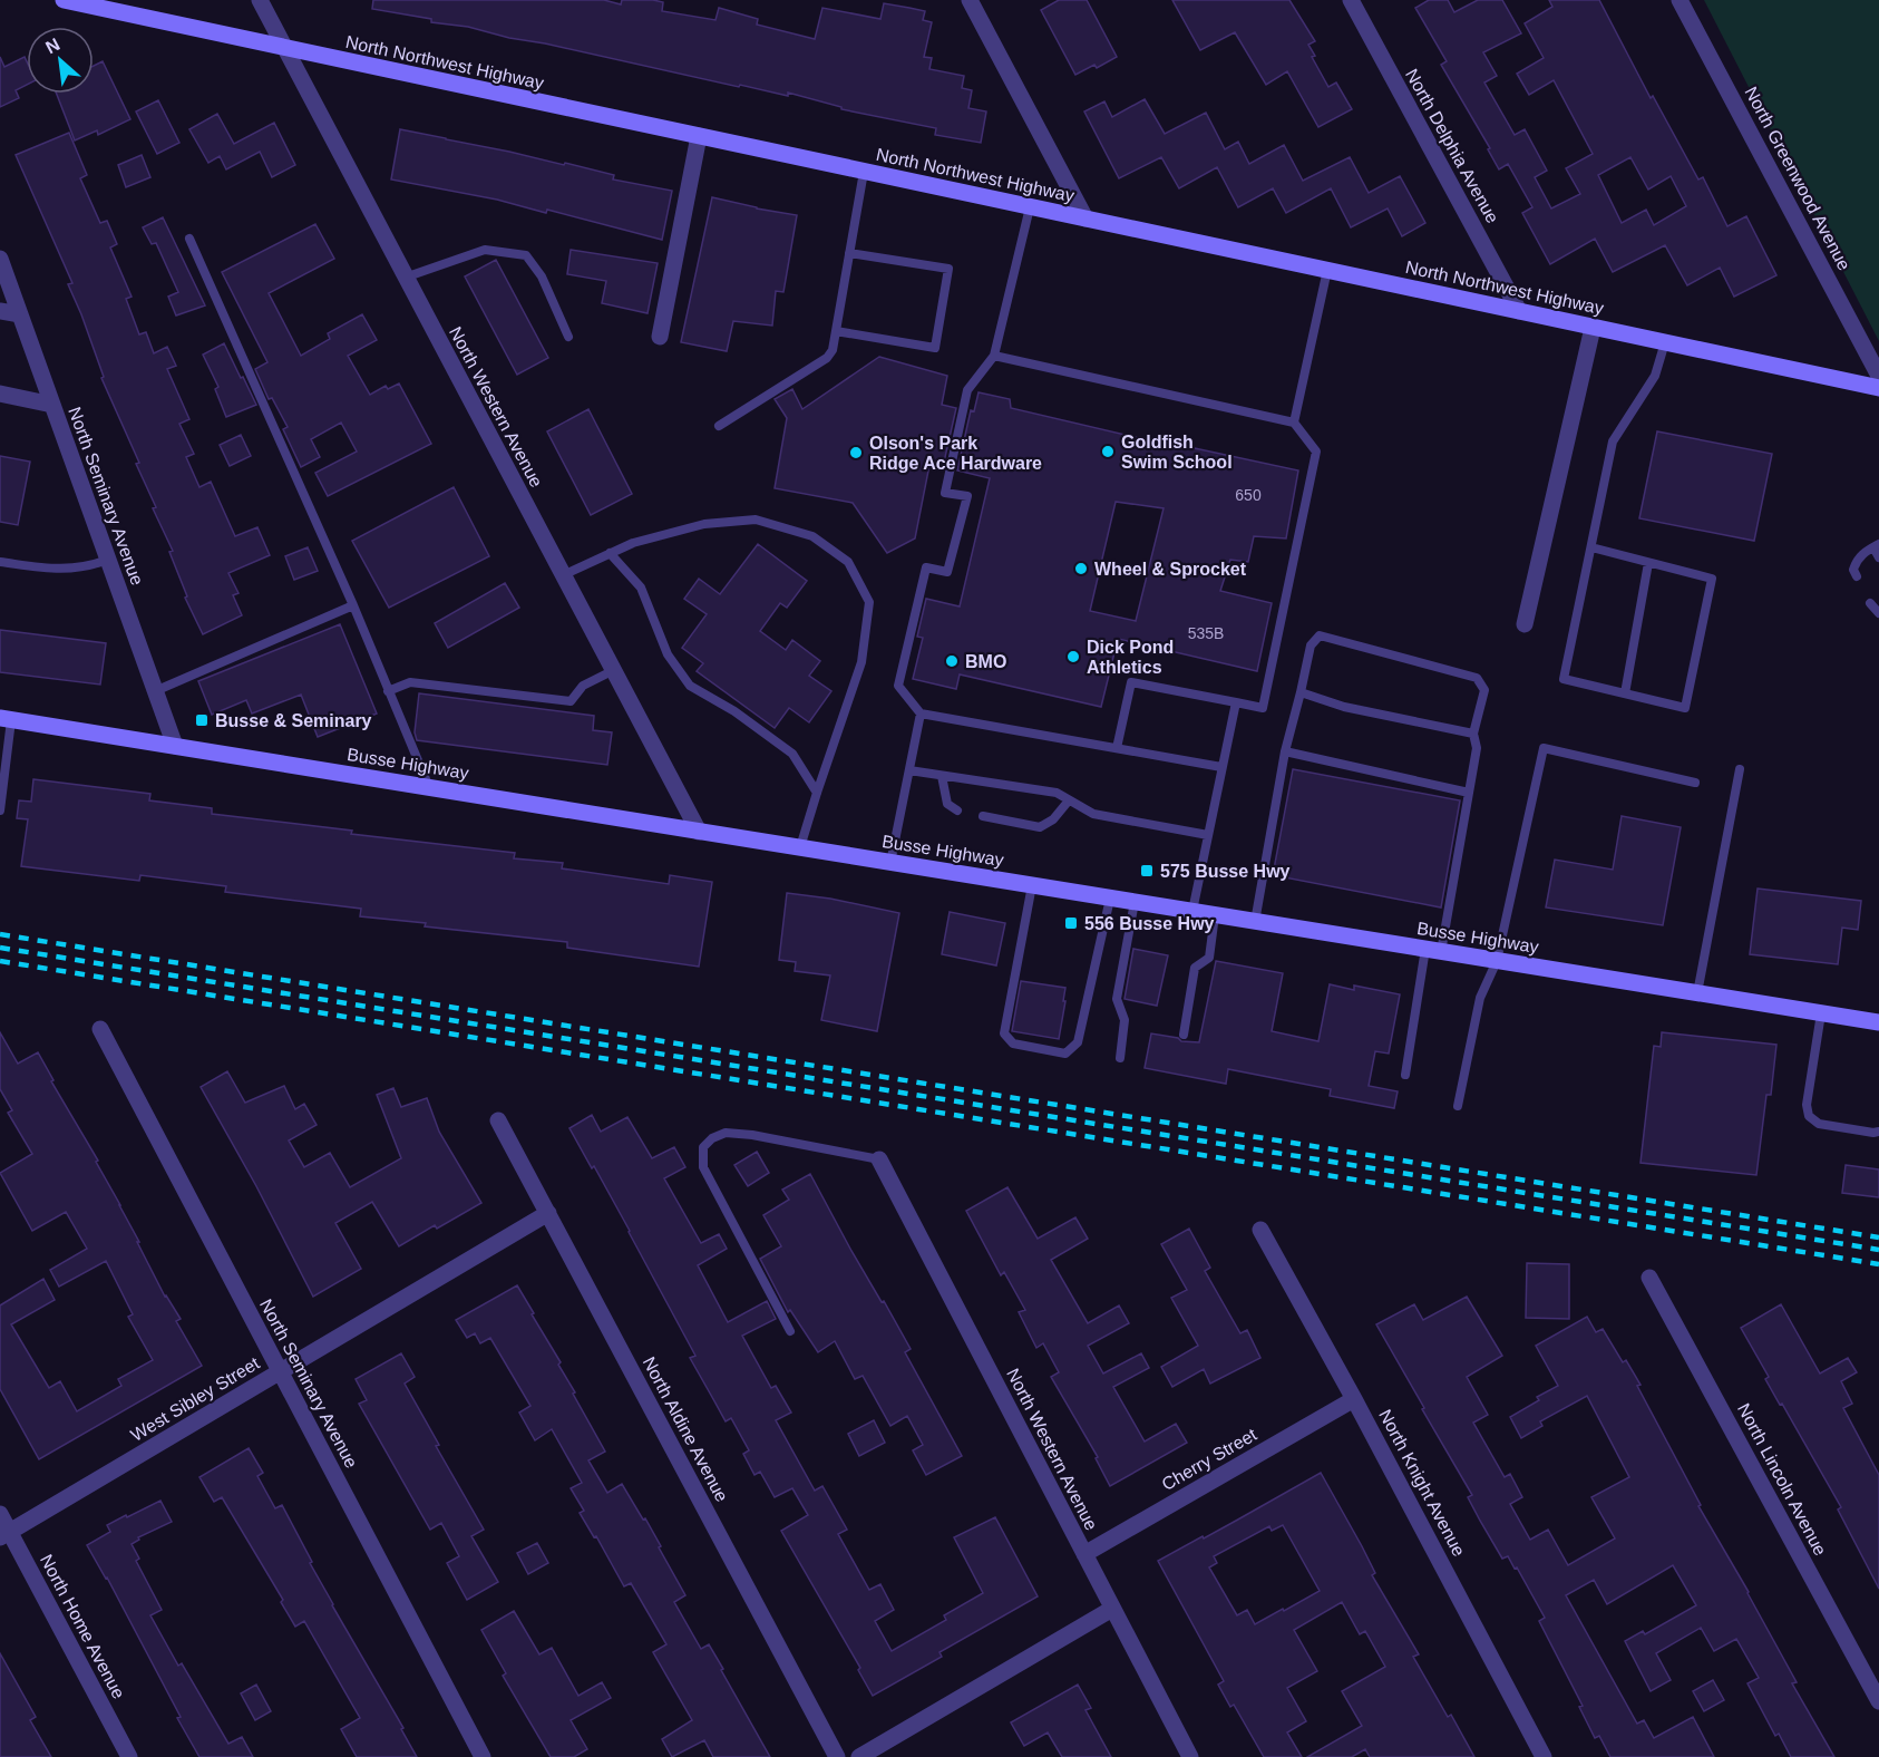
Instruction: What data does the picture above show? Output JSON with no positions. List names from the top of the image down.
{
  "streets": {
    "main road": ["North Northwest Highway", "Busse Highway"],
    "street": [
      "North Delphia Avenue",
      "North Greenwood Avenue",
      "North Western Avenue",
      "North Seminary Avenue",
      "West Sibley Street",
      "North Aldine Avenue",
      "Cherry Street",
      "North Lincoln Avenue",
      "North Knight Avenue",
      "North Home Avenue"
    ]
  },
  "crossings": [
    ["North Northwest Highway", "North Delphia Avenue"],
    ["North Northwest Highway", "North Western Avenue"],
    ["North Western Avenue", "Busse Highway"],
    ["North Western Avenue", "Cherry Street"],
    ["North Seminary Avenue", "Busse Highway"],
    ["North Seminary Avenue", "West Sibley Street"],
    ["West Sibley Street", "North Aldine Avenue"],
    ["West Sibley Street", "North Home Avenue"],
    ["Cherry Street", "North Knight Avenue"]
  ],
  "places": {
    "other": [
      "Goldfish Swim School",
      "Olson's Park Ridge Ace Hardware",
      "Wheel & Sprocket",
      "Dick Pond Athletics",
      "BMO"
    ],
    "transit": ["Busse & Seminary", "575 Busse Hwy", "556 Busse Hwy"]
  },
  "house_numbers": ["650", "535B"],
  "north": "top left"
}
